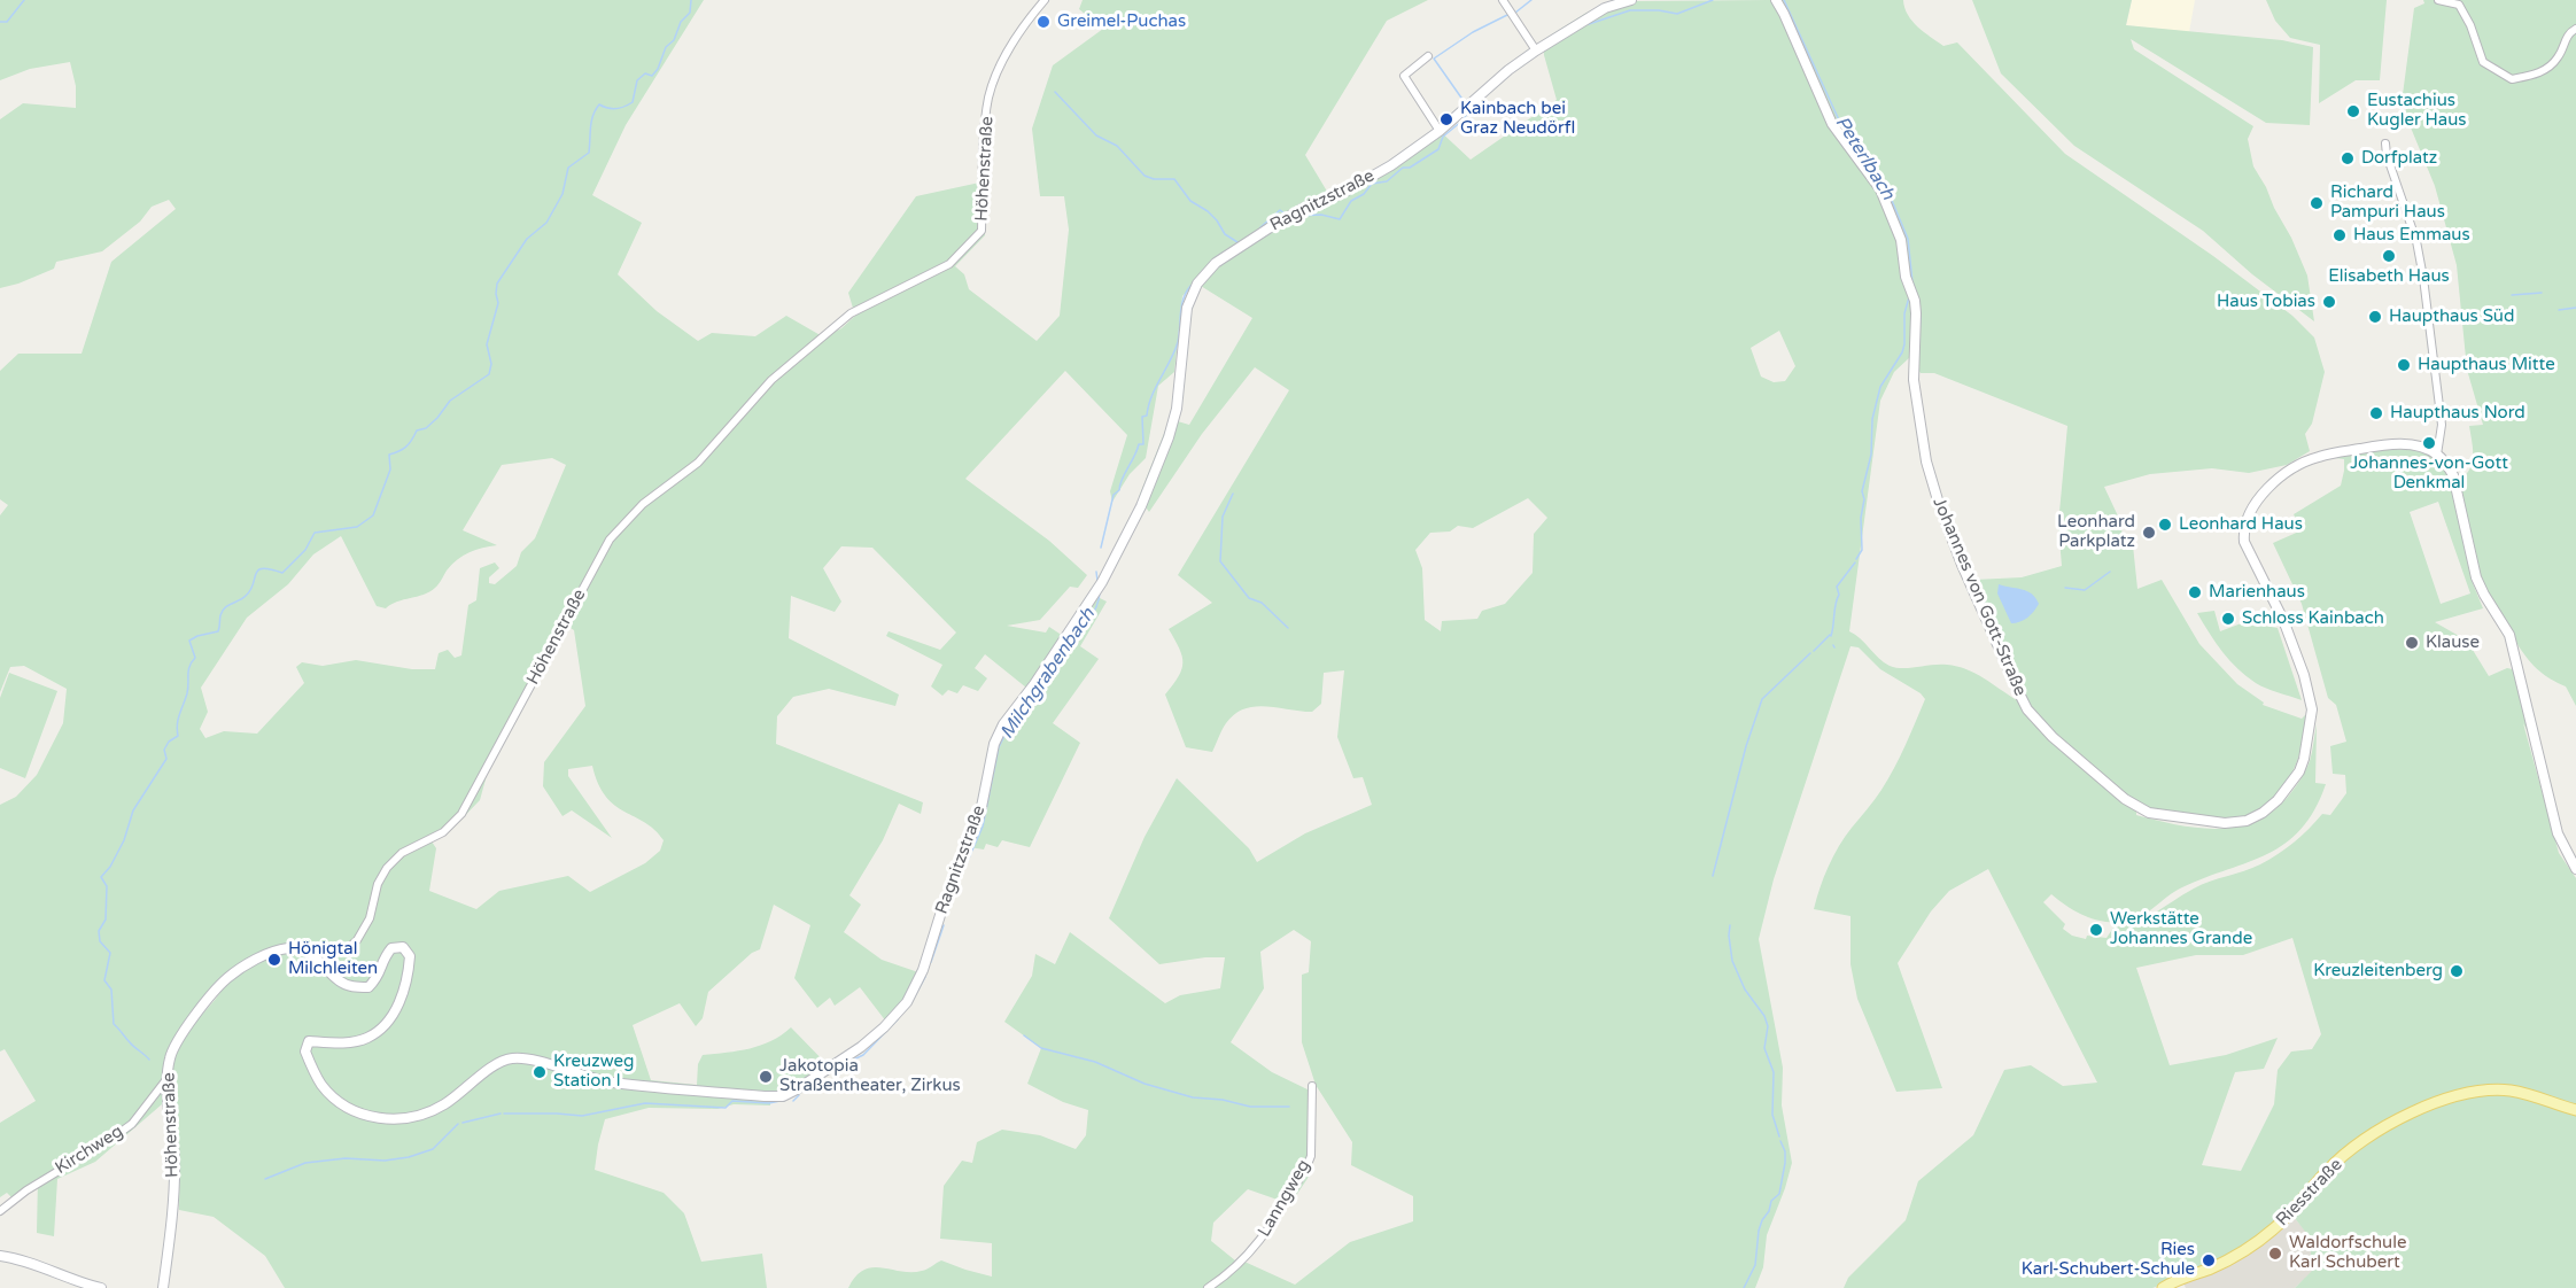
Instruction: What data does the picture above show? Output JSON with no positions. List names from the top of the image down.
{
  "streets": {
    "main road": ["Höhenstraße", "Ragnitzstraße", "Riesstraße"],
    "street": ["Johannes von Gott-Straße", "Kirchweg", "Lanngweg"]
  },
  "crossings": [
    ["Höhenstraße", "Ragnitzstraße"],
    ["Höhenstraße", "Kirchweg"]
  ],
  "water": ["Peterlbach", "Milchgrabenbach"],
  "places": [
    "Greimel-Puchas",
    "Eustachius Kugler Haus",
    "Kainbach bei Graz Neudörfl",
    "Dorfplatz",
    "Richard Pampuri Haus",
    "Haus Emmaus",
    "Elisabeth Haus",
    "Haus Tobias",
    "Haupthaus Süd",
    "Haupthaus Mitte",
    "Haupthaus Nord",
    "Johannes-von-Gott Denkmal",
    "Leonhard Haus",
    "Leonhard Parkplatz",
    "Marienhaus",
    "Schloss Kainbach",
    "Klause",
    "Werkstätte Johannes Grande",
    "Hönigtal Milchleiten",
    "Kreuzleitenberg",
    "Kreuzweg Station I",
    "Jakotopia Straßentheater, Zirkus",
    "Waldorfschule Karl Schubert",
    "Ries Karl-Schubert-Schule"
  ]
}
